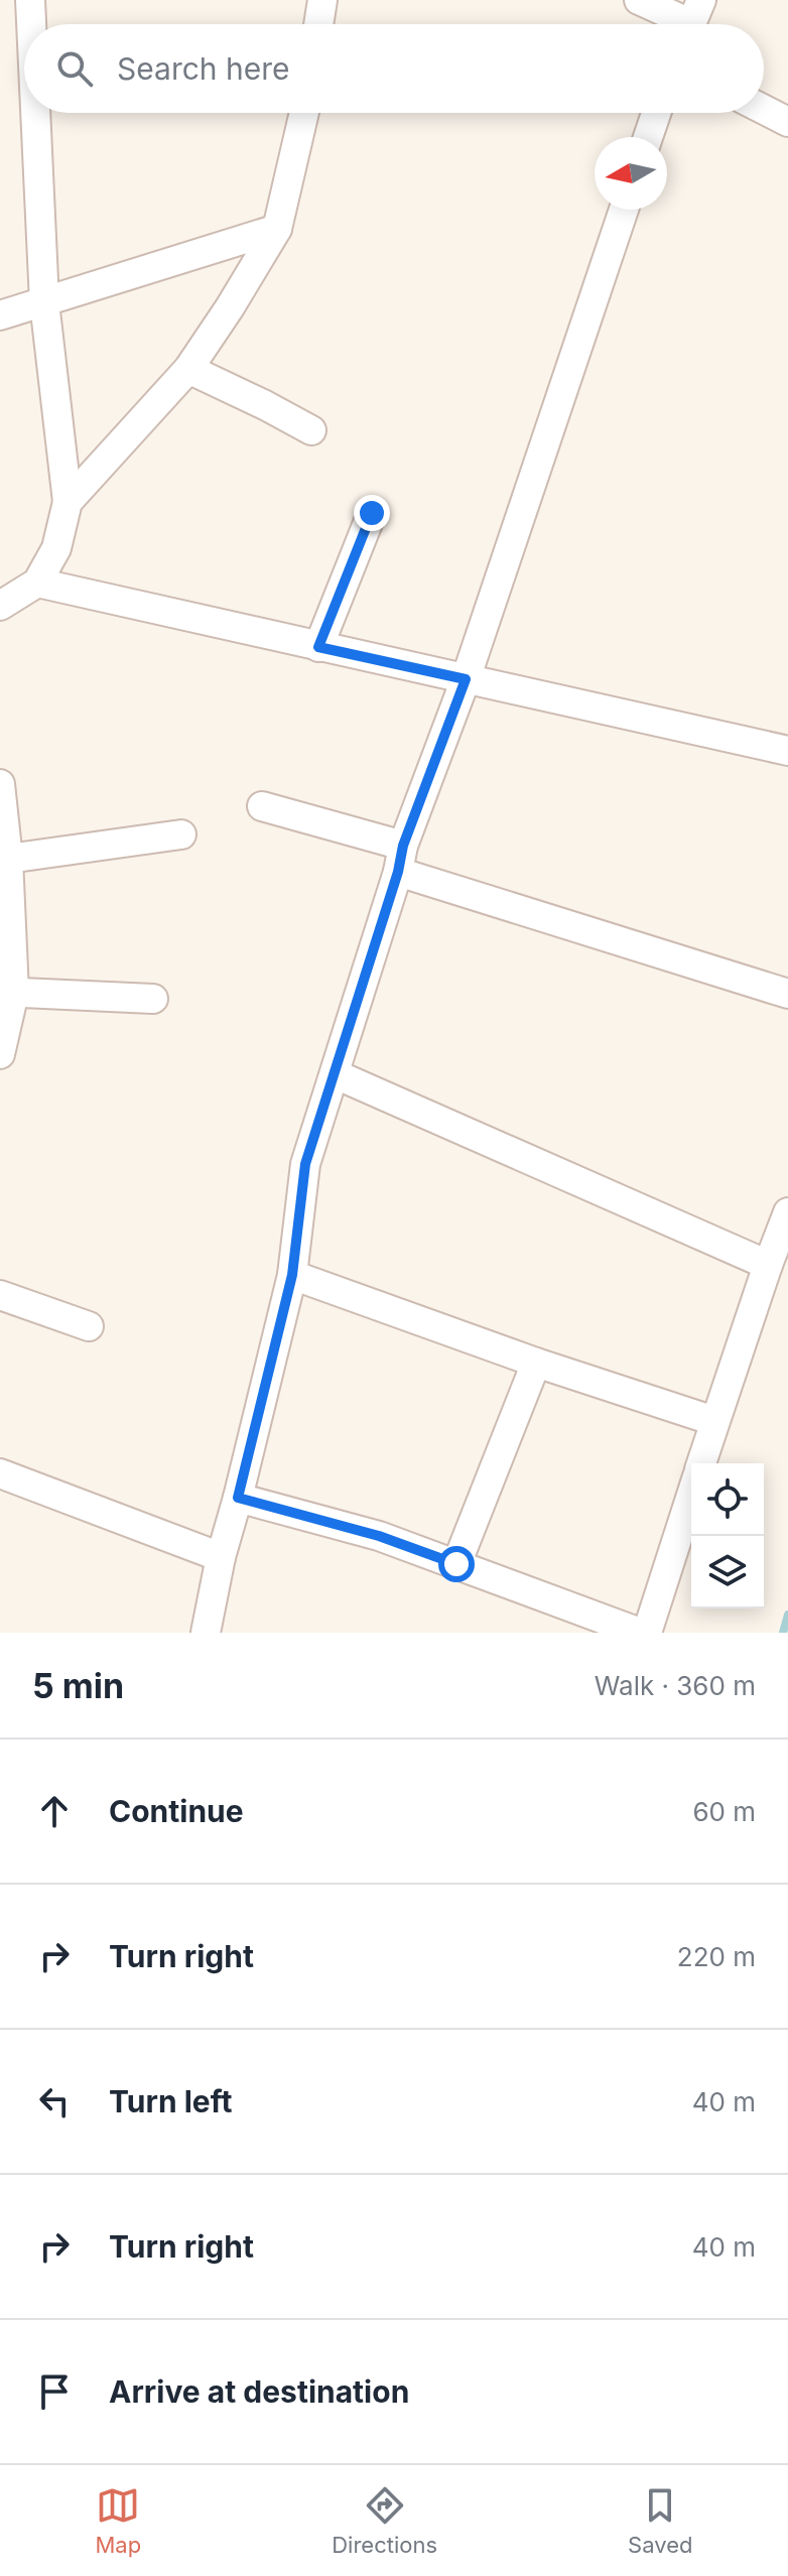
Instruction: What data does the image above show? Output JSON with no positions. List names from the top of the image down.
{
  "north": "left",
  "page": {
    "search": "Search here",
    "heading": ["5 min", "Walk · 360 m"],
    "list": [
      ["Continue", "60 m"],
      ["Turn right", "220 m"],
      ["Turn left", "40 m"],
      ["Turn right", "40 m"],
      "Arrive at destination"
    ],
    "nav": ["Map", "Directions", "Saved"]
  }
}
